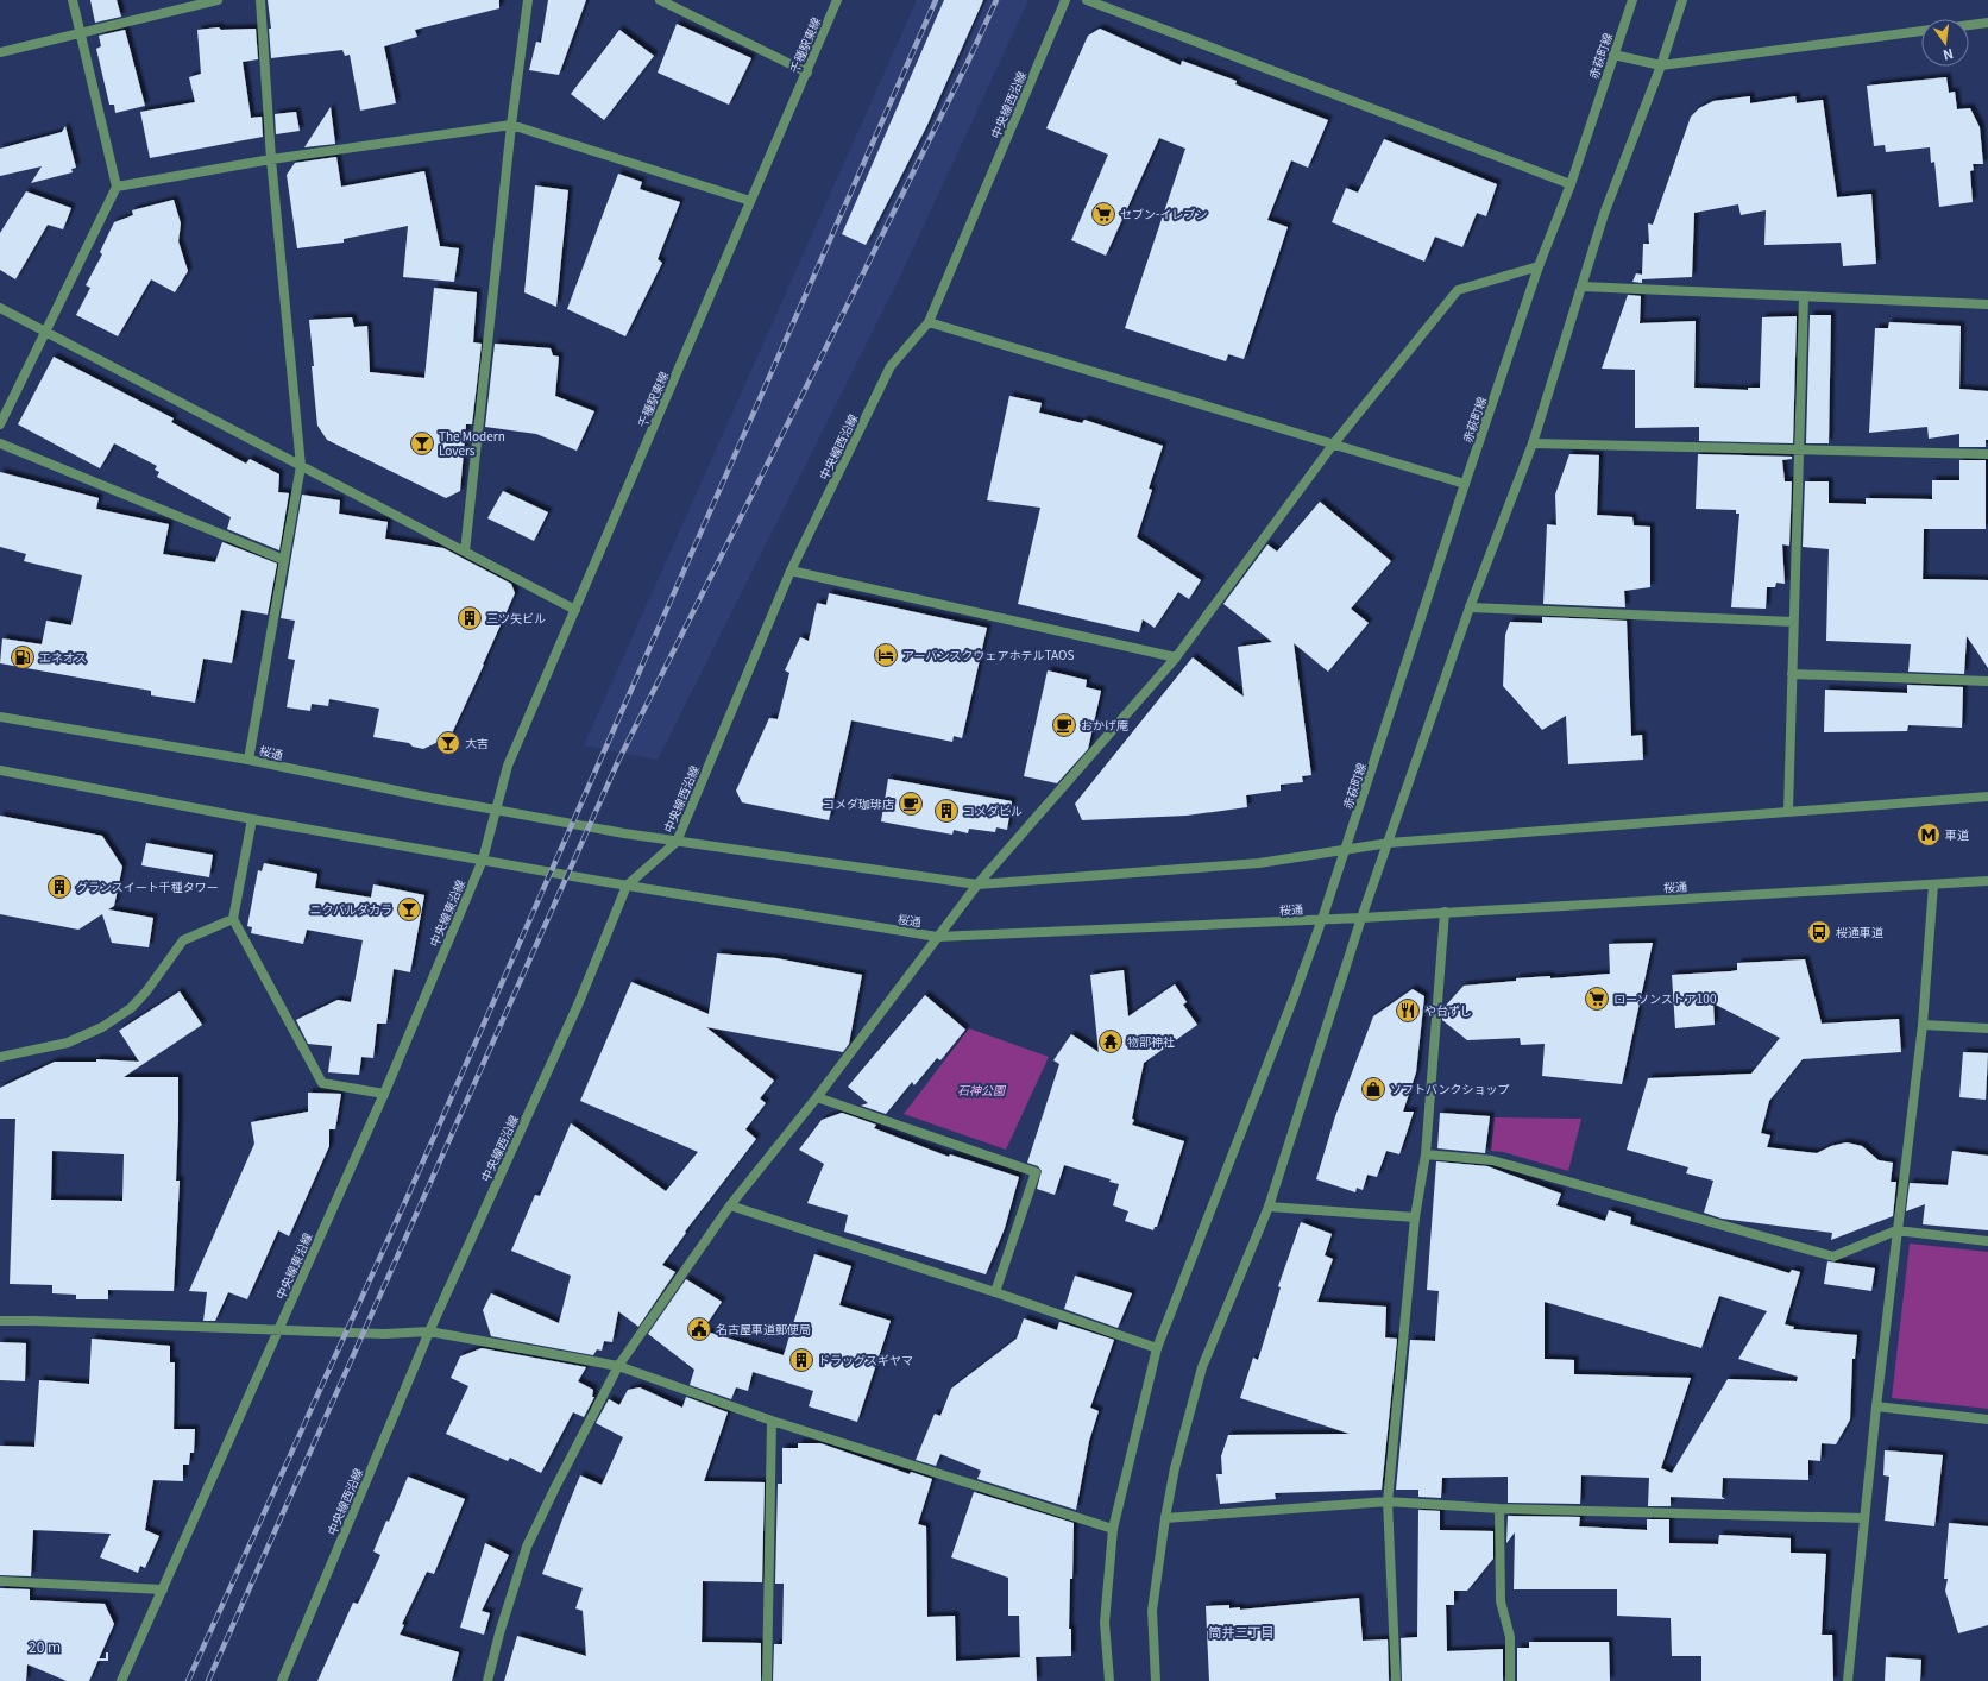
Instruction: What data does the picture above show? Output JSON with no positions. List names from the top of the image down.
{
  "streets": {
    "street": [
      "千種駅東線",
      "赤萩町線",
      "中央線西沿線",
      "桜通",
      "中央線東沿線"
    ]
  },
  "crossings": [
    ["千種駅東線", "桜通"],
    ["千種駅東線", "中央線東沿線"],
    ["赤萩町線", "桜通"],
    ["中央線西沿線", "桜通"],
    ["桜通", "中央線東沿線"]
  ],
  "districts": ["筒井三丁目"],
  "parks": ["石神公園"],
  "places": {
    "supermarket": ["セブン-イレブン", "ローソンストア100"],
    "bar": ["The Modern Lovers", "大吉", "ニクバルダカラ"],
    "building": [
      "三ツ矢ビル",
      "コメダビル",
      "グランスイート千種タワー",
      "ドラッグスギヤマ"
    ],
    "hotel": ["アーバンスクウェアホテルTAOS"],
    "fuel station": ["エネオス"],
    "cafe": ["おかげ庵", "コメダ珈琲店"],
    "metro station": ["車道"],
    "bus stop": ["桜通車道"],
    "restaurant": ["や台ずし"],
    "temple": ["物部神社"],
    "shop": ["ソフトバンクショップ"],
    "public building": ["名古屋車道郵便局"]
  },
  "scale_bar": "20 m",
  "north": "bottom"
}
